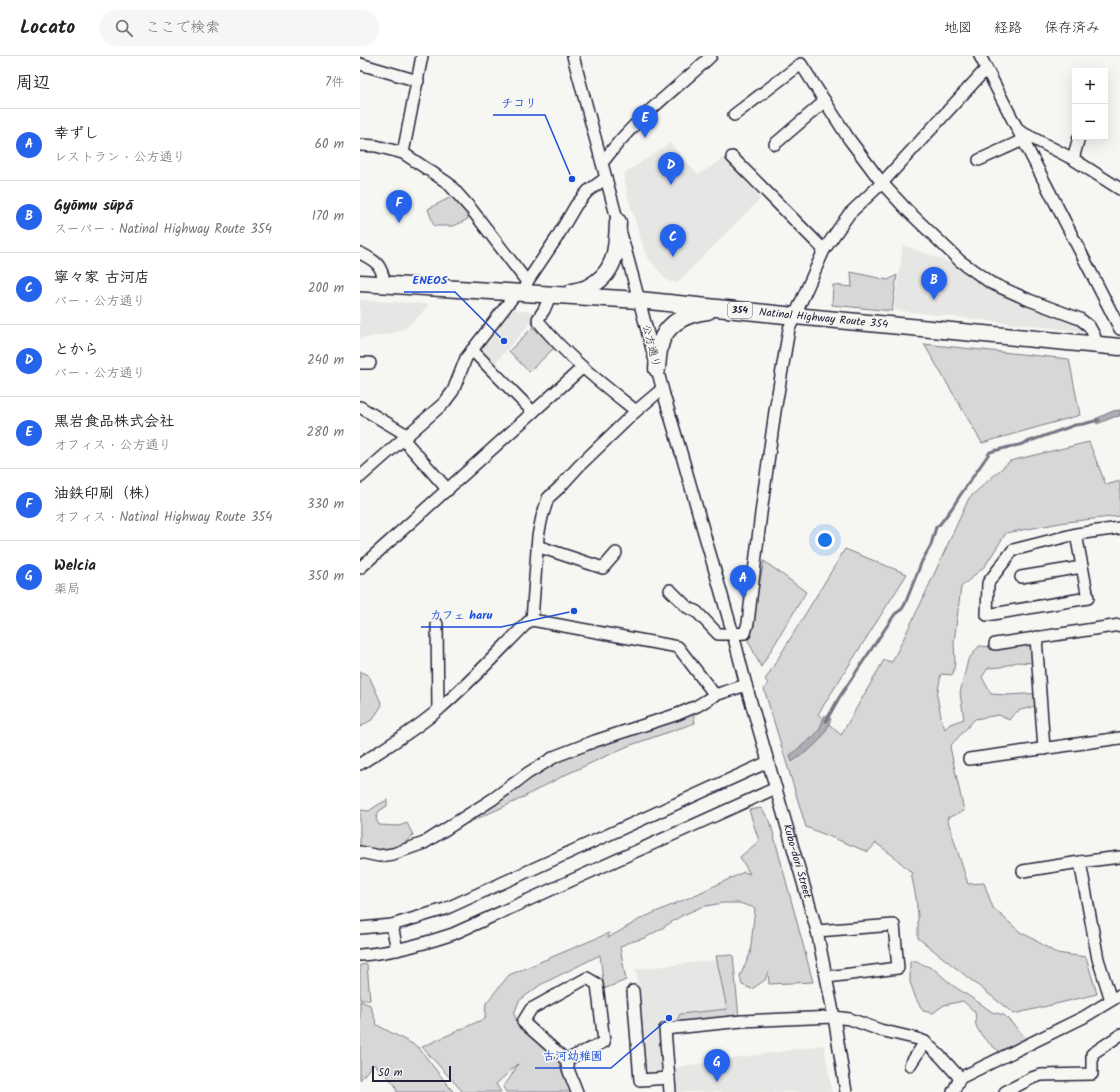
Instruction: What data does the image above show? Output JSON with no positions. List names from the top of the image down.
{
  "streets": {
    "highway": ["354", "Natinal Highway Route 354"],
    "street": ["公方通り", "Kubo-dori Street"]
  },
  "crossings": [
    ["Natinal Highway Route 354", "公方通り"],
    ["公方通り", "Kubo-dori Street"]
  ],
  "places": [
    "チコリ",
    "ENEOS",
    "カフェ haru",
    "古河幼稚園"
  ],
  "scale_bar": "50 m",
  "page": {
    "header": "Locato",
    "search": "ここで検索",
    "nav": ["地図", "経路", "保存済み"],
    "heading": ["周辺", "7件"],
    "map_buttons": ["+", "−"],
    "pins": [
      "E",
      "D",
      "F",
      "C",
      "B",
      "A",
      "G"
    ],
    "list": [
      {
        "mark": "A",
        "name": "幸ずし",
        "note": "レストラン · 公方通り",
        "value": "60 m"
      },
      {
        "mark": "B",
        "name": "Gyōmu sūpā",
        "note": "スーパー · Natinal Highway Route 354",
        "value": "170 m"
      },
      {
        "mark": "C",
        "name": "寧々家 古河店",
        "note": "バー · 公方通り",
        "value": "200 m"
      },
      {
        "mark": "D",
        "name": "とから",
        "note": "バー · 公方通り",
        "value": "240 m"
      },
      {
        "mark": "E",
        "name": "黒岩食品株式会社",
        "note": "オフィス · 公方通り",
        "value": "280 m"
      },
      {
        "mark": "F",
        "name": "油鉄印刷（株）",
        "note": "オフィス · Natinal Highway Route 354",
        "value": "330 m"
      },
      {
        "mark": "G",
        "name": "Welcia",
        "note": "薬局",
        "value": "350 m"
      }
    ],
    "scale": "50 m"
  }
}
